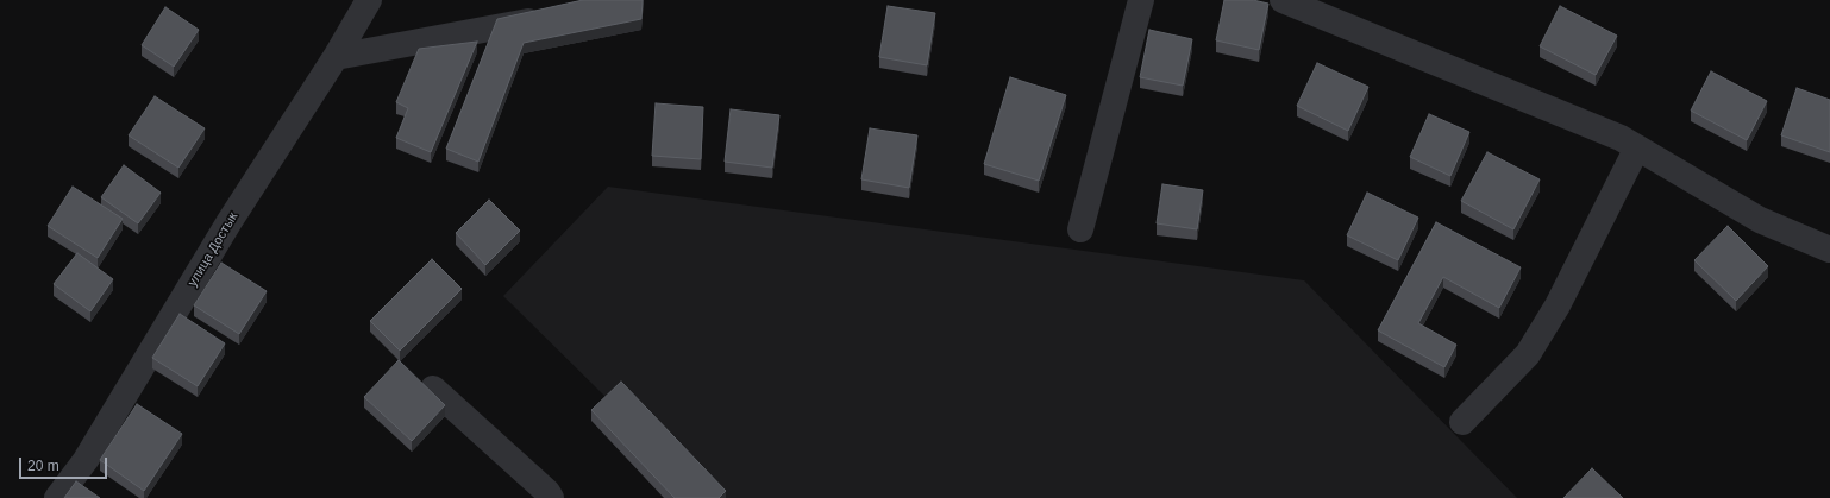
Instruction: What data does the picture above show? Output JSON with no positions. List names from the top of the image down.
{
  "streets": {
    "street": ["улица Достык"]
  },
  "scale_bar": "20 m"
}
